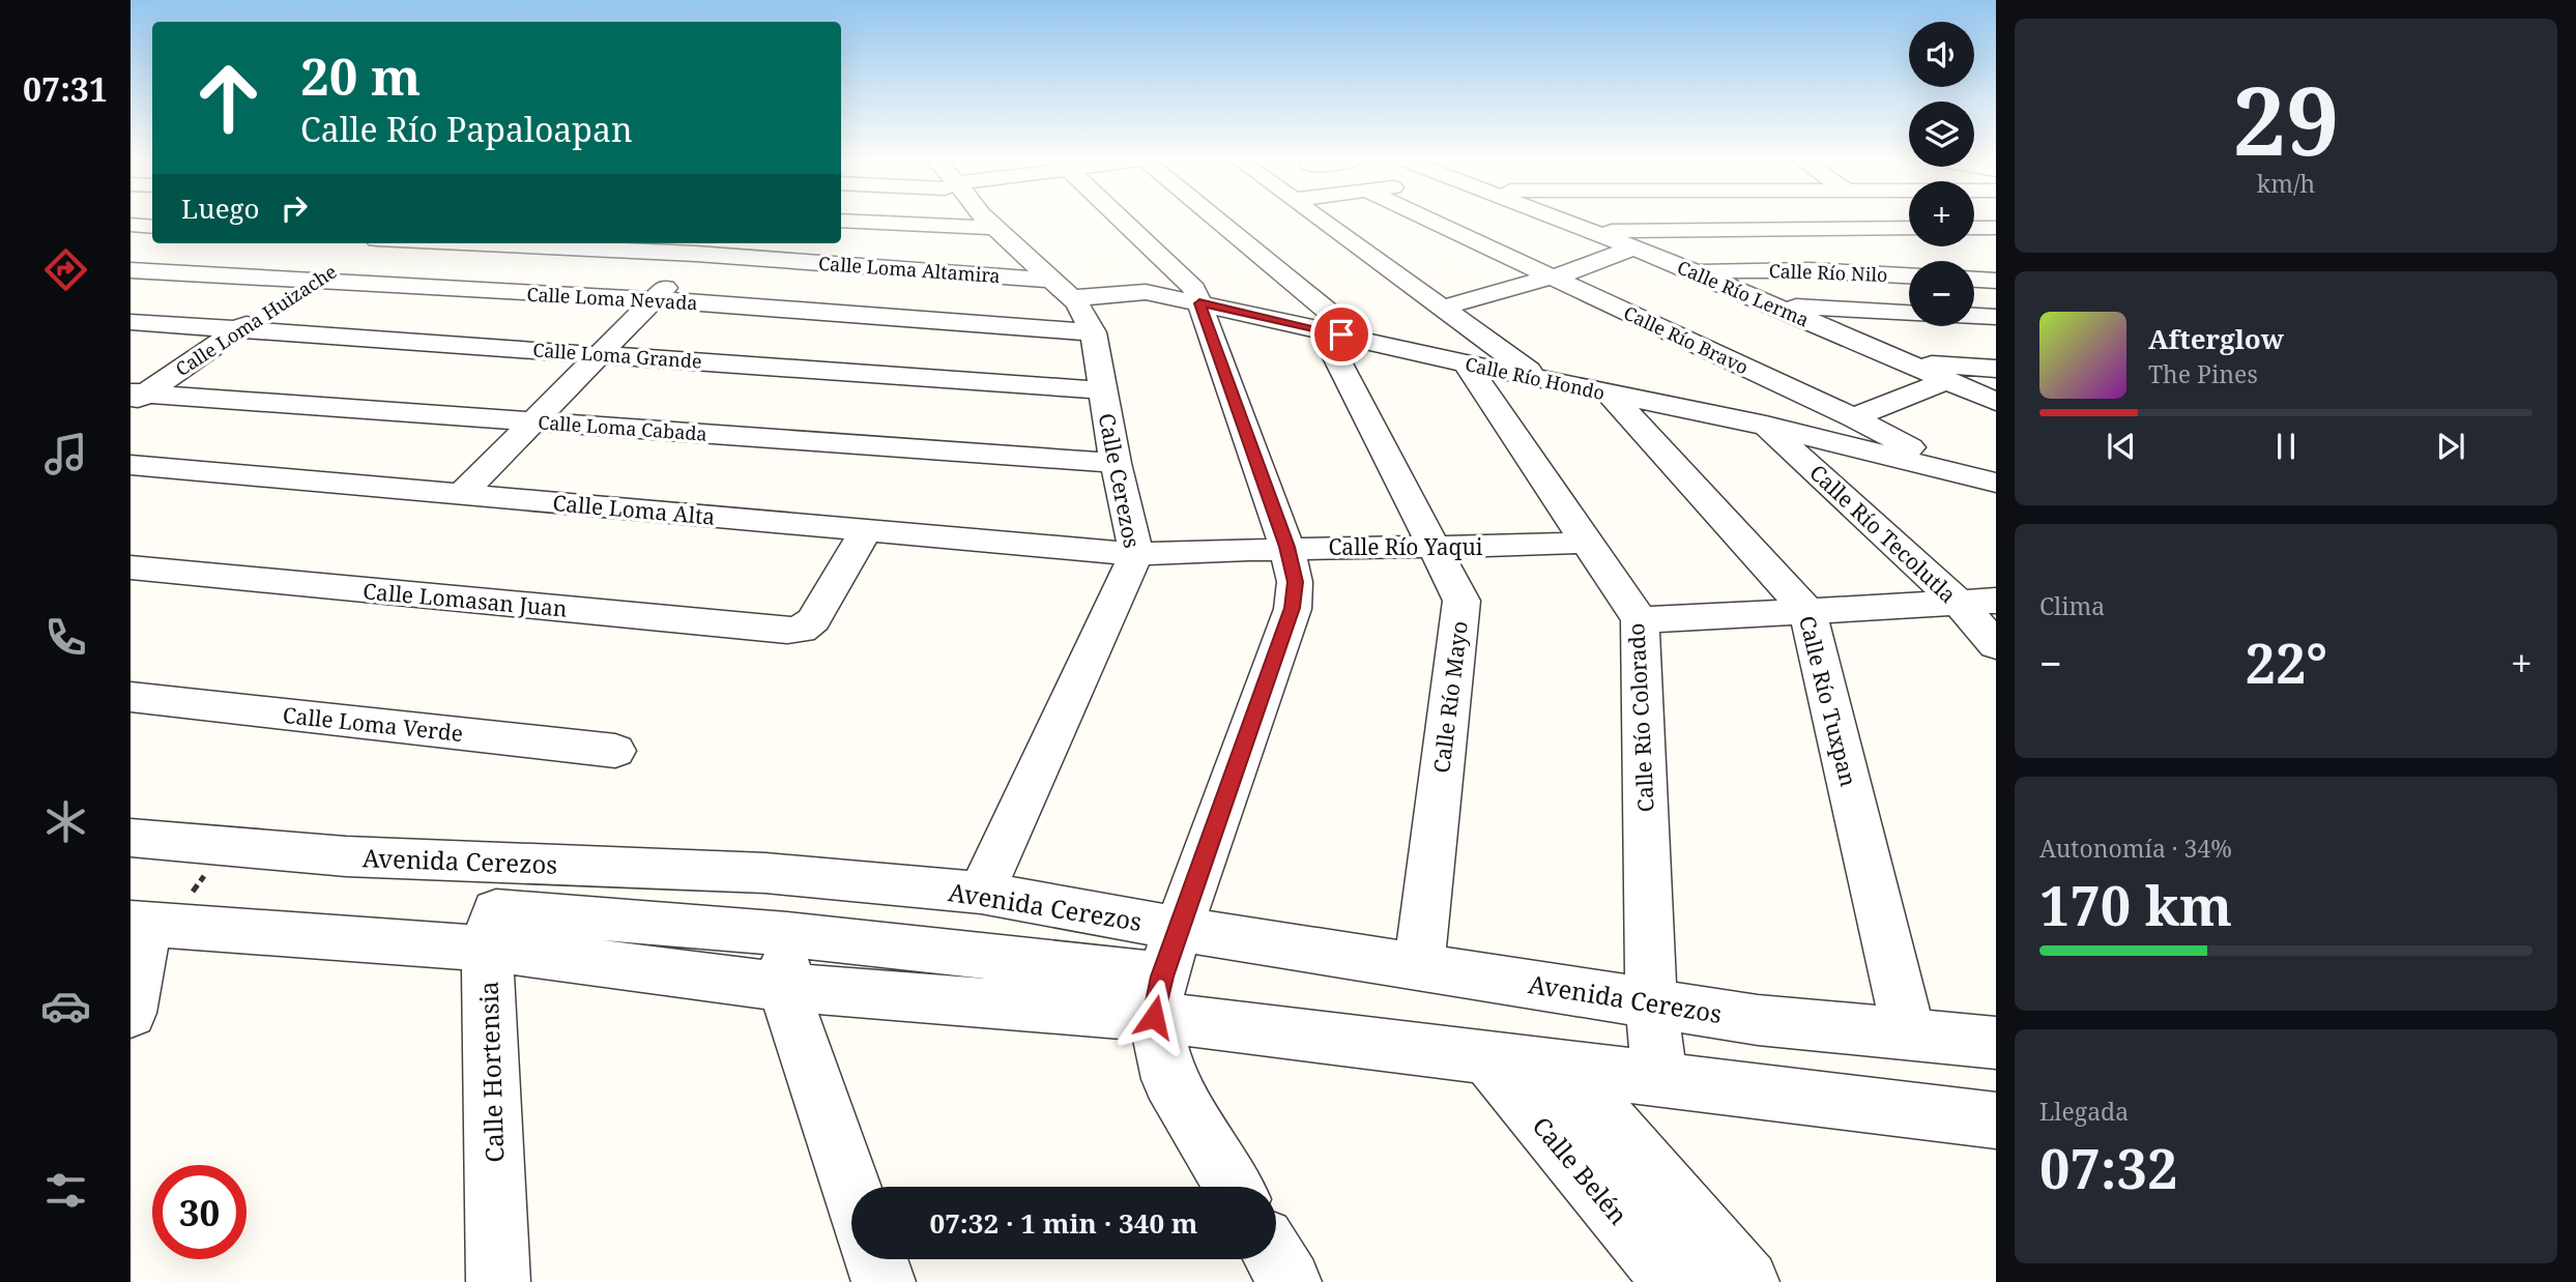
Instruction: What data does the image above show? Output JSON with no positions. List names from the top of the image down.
{
  "streets": {
    "street": [
      "Calle Loma Altamira",
      "Calle Río Nilo",
      "Calle Río Lerma",
      "Calle Loma Nevada",
      "Calle Loma Huizache",
      "Calle Río Bravo",
      "Calle Loma Grande",
      "Calle Río Hondo",
      "Calle Loma Cabada",
      "Calle Cerezos",
      "Calle Loma Alta",
      "Calle Río Tecolutla",
      "Calle Río Yaqui",
      "Calle Lomasan Juan",
      "Calle Río Mayo",
      "Calle Río Tuxpan",
      "Calle Río Colorado",
      "Calle Loma Verde",
      "Avenida Cerezos",
      "Calle Hortensia",
      "Calle Belén"
    ]
  },
  "crossings": [
    ["Calle Loma Altamira", "Calle Loma Huizache"],
    ["Calle Loma Altamira", "Calle Río Hondo"],
    ["Calle Loma Altamira", "Calle Cerezos"],
    ["Calle Río Nilo", "Calle Río Lerma"],
    ["Calle Loma Nevada", "Calle Loma Huizache"],
    ["Calle Loma Nevada", "Calle Cerezos"],
    ["Calle Loma Huizache", "Calle Loma Grande"],
    ["Calle Loma Huizache", "Calle Loma Cabada"],
    ["Calle Río Bravo", "Calle Río Hondo"],
    ["Calle Loma Grande", "Calle Cerezos"],
    ["Calle Río Hondo", "Calle Cerezos"],
    ["Calle Río Hondo", "Calle Río Tecolutla"],
    ["Calle Río Hondo", "Calle Río Mayo"],
    ["Calle Río Hondo", "Calle Río Tuxpan"],
    ["Calle Río Hondo", "Calle Río Colorado"],
    ["Calle Loma Cabada", "Calle Cerezos"],
    ["Calle Cerezos", "Calle Loma Alta"],
    ["Calle Cerezos", "Calle Río Yaqui"],
    ["Calle Cerezos", "Avenida Cerezos"],
    ["Calle Loma Alta", "Calle Río Yaqui"],
    ["Calle Loma Alta", "Calle Lomasan Juan"],
    ["Calle Río Yaqui", "Calle Río Mayo"],
    ["Calle Río Yaqui", "Calle Río Colorado"],
    ["Calle Río Mayo", "Avenida Cerezos"],
    ["Calle Río Tuxpan", "Avenida Cerezos"],
    ["Calle Río Colorado", "Avenida Cerezos"],
    ["Avenida Cerezos", "Calle Hortensia"],
    ["Avenida Cerezos", "Calle Belén"]
  ],
  "page": {
    "tabs": "07:31",
    "tile": [
      ["29", "km/h"],
      "Clima",
      ["Autonomía · 34%", "170 km"],
      ["Llegada", "07:32"]
    ],
    "map_buttons": ["+", "−"],
    "turn": ["20 m", "Calle Río Papaloapan"],
    "then": "Luego",
    "song": ["Afterglow", "The Pines"],
    "heat": ["−", "22°", "+"],
    "limit": "30",
    "trip": "07:32 · 1 min · 340 m"
  }
}
